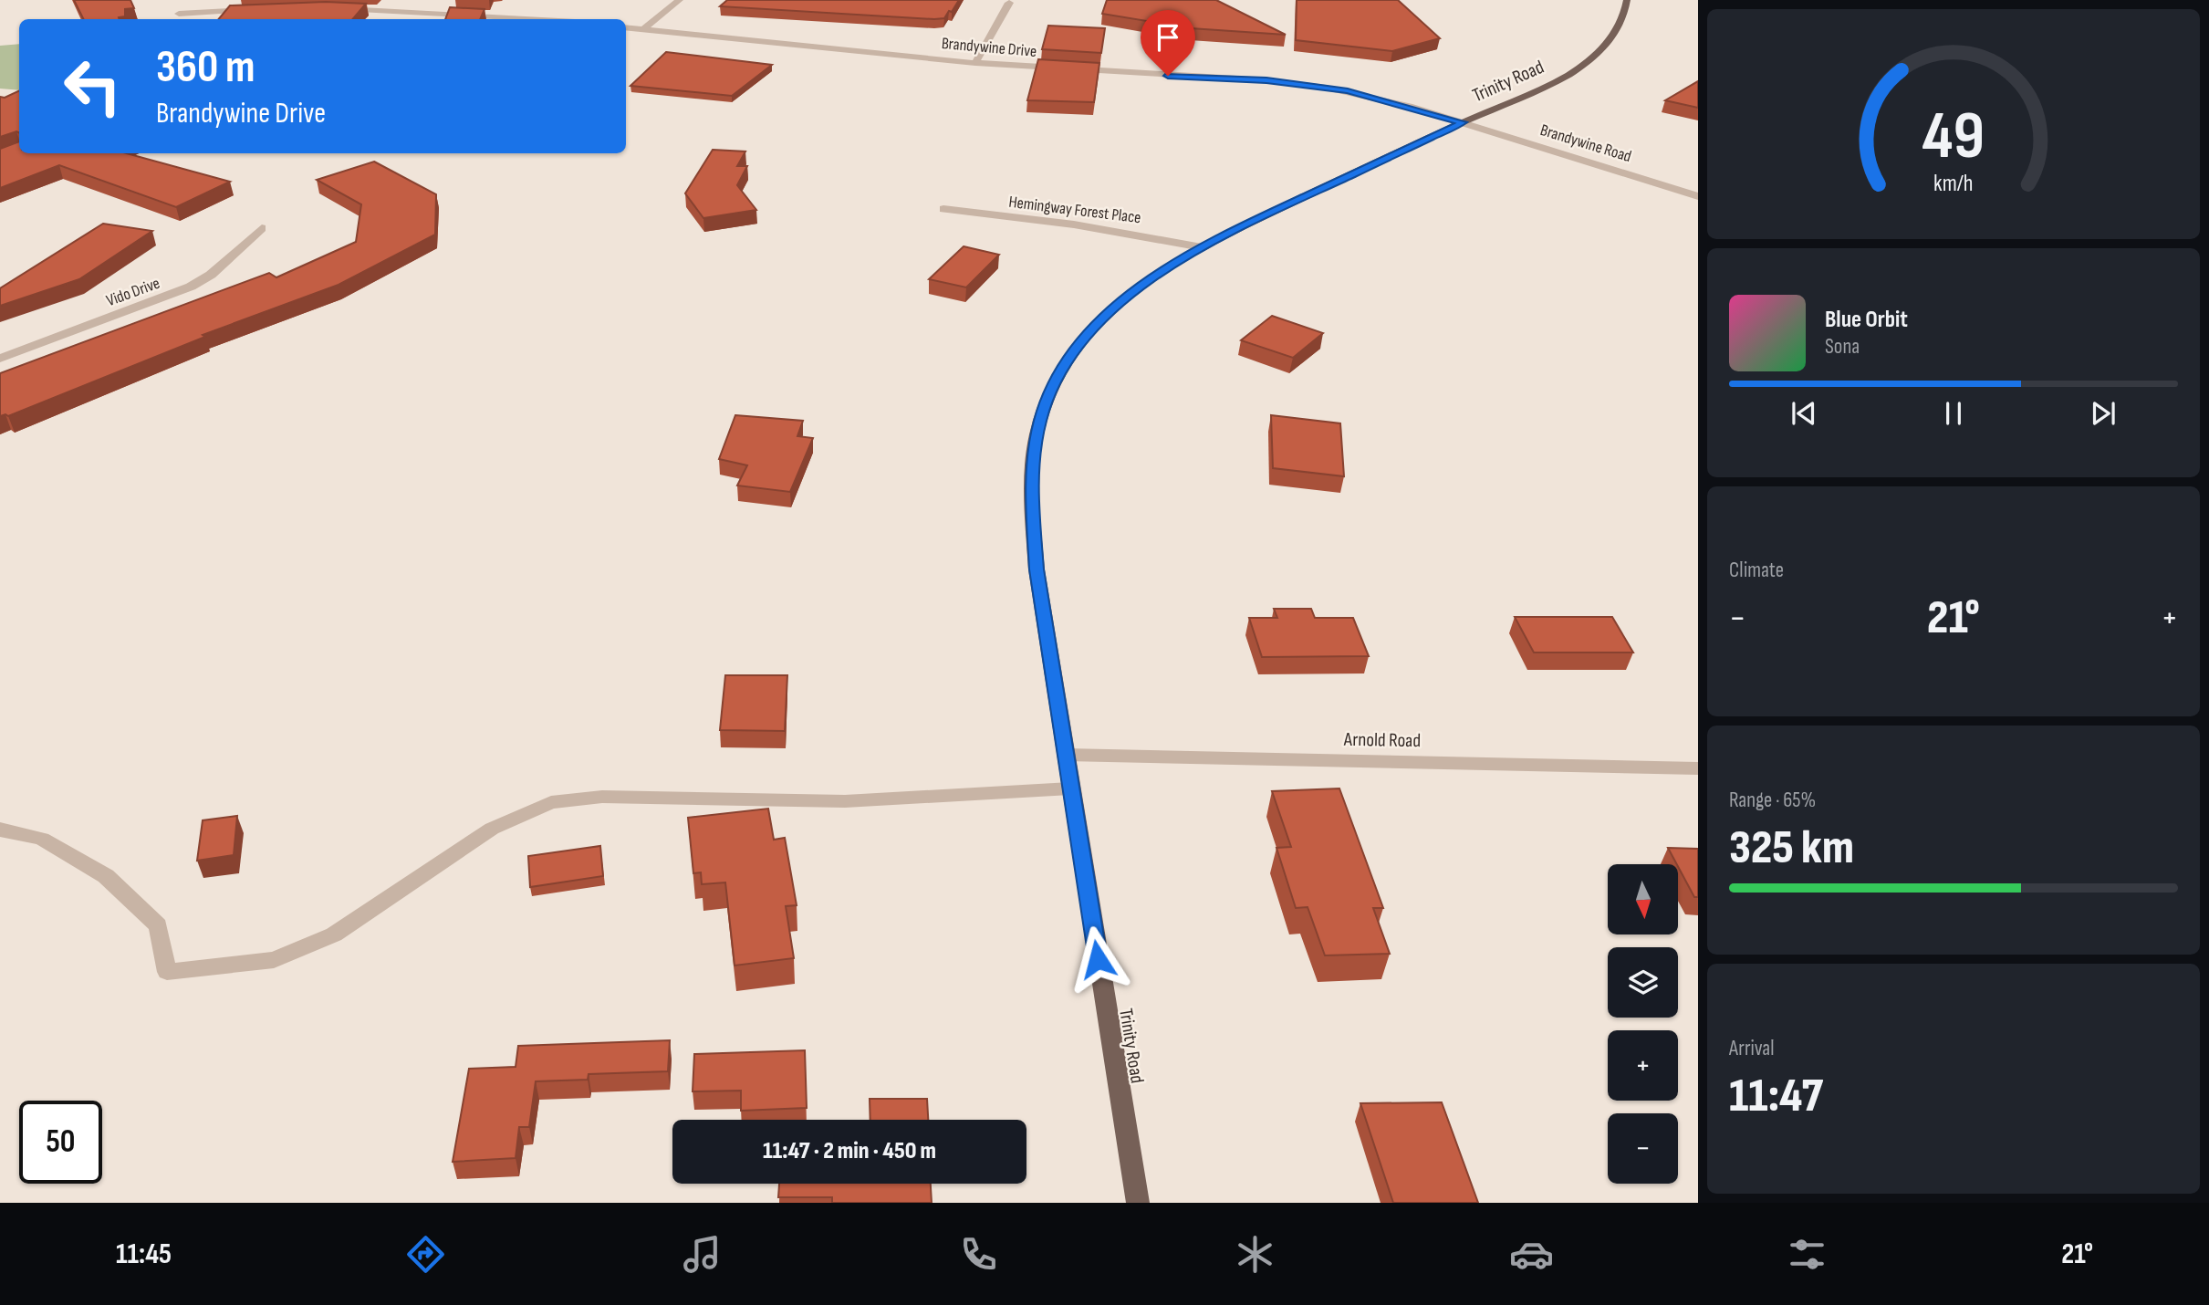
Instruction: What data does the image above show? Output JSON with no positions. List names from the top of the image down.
{
  "streets": {
    "main road": ["Trinity Road"],
    "street": [
      "Brandywine Drive",
      "Brandywine Road",
      "Hemingway Forest Place",
      "Vido Drive",
      "Arnold Road"
    ]
  },
  "crossings": [
    ["Brandywine Drive", "Trinity Road"],
    ["Brandywine Drive", "Brandywine Road"],
    ["Trinity Road", "Brandywine Road"],
    ["Trinity Road", "Hemingway Forest Place"],
    ["Trinity Road", "Arnold Road"]
  ],
  "north": "bottom",
  "page": {
    "turn": ["360 m", "Brandywine Drive"],
    "song": ["Blue Orbit", "Sona"],
    "tile": [
      "Climate",
      ["Range · 65%", "325 km"],
      ["Arrival", "11:47"]
    ],
    "heat": ["−", "21°", "+"],
    "map_buttons": ["+", "−"],
    "limit": "50",
    "trip": "11:47 · 2 min · 450 m",
    "tabs": ["11:45", "21°"],
    "gauge": ["49", "km/h"]
  }
}
